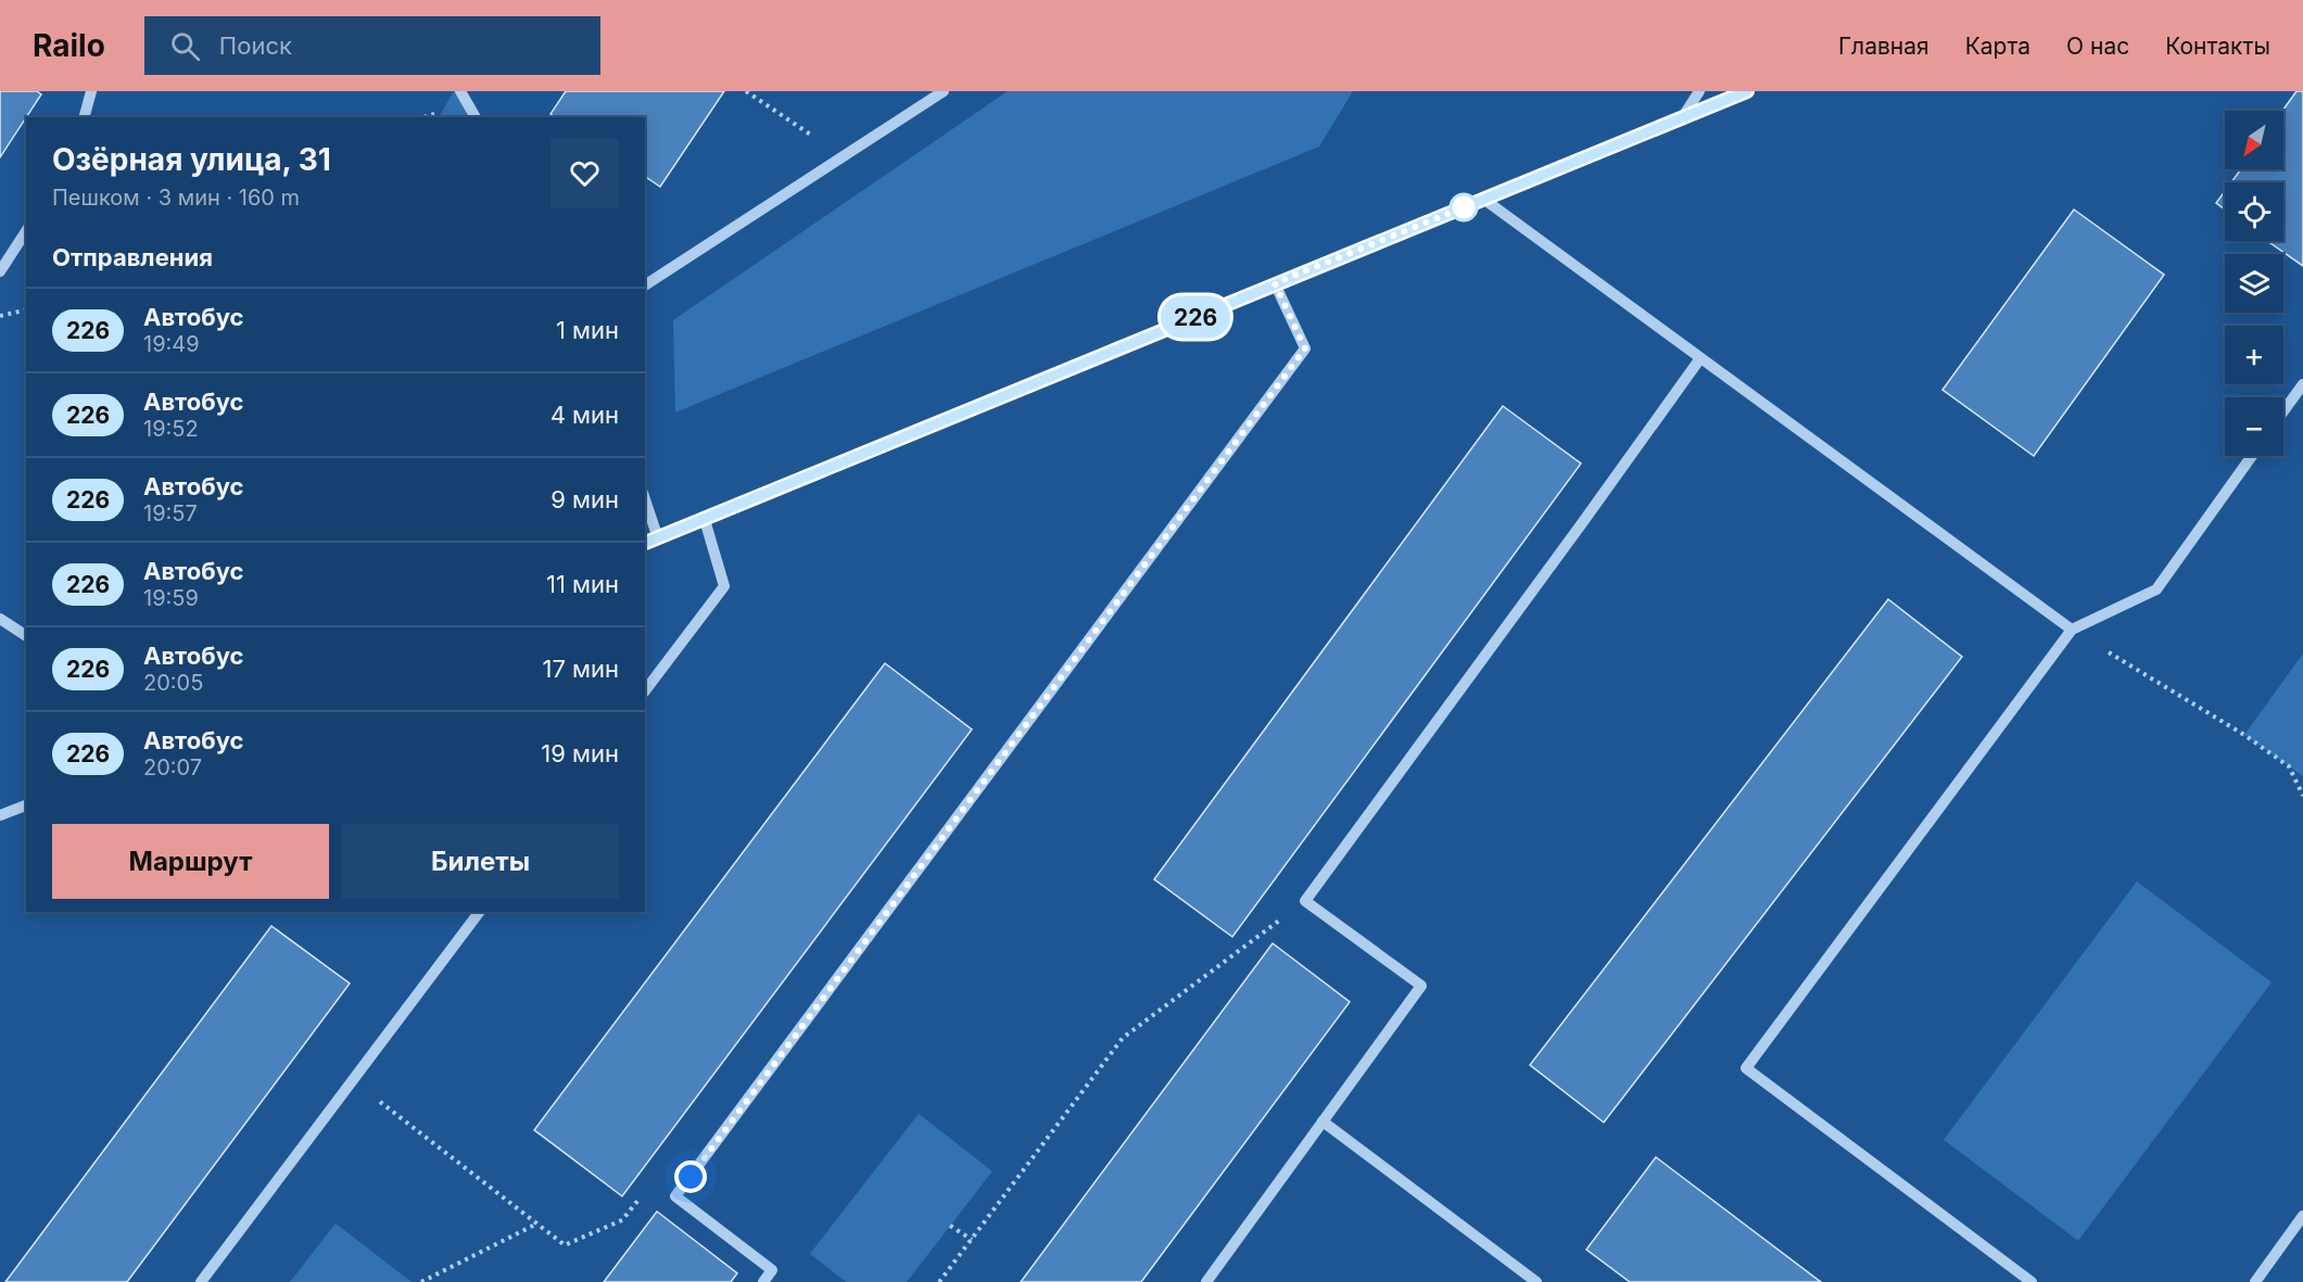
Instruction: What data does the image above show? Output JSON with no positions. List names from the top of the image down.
{
  "lines": ["bus line 226"],
  "north": "bottom left",
  "page": {
    "header": "Railo",
    "search": "Поиск",
    "nav": [
      "Главная",
      "Карта",
      "О нас",
      "Контакты"
    ],
    "on_map": "226",
    "map_buttons": ["+", "−"],
    "heading": [
      ["Озёрная улица, 31", "Пешком · 3 мин · 160 m"],
      "Отправления"
    ],
    "list": [
      {
        "mark": "226",
        "name": "Автобус",
        "note": "19:49",
        "value": "1 мин"
      },
      {
        "mark": "226",
        "name": "Автобус",
        "note": "19:52",
        "value": "4 мин"
      },
      {
        "mark": "226",
        "name": "Автобус",
        "note": "19:57",
        "value": "9 мин"
      },
      {
        "mark": "226",
        "name": "Автобус",
        "note": "19:59",
        "value": "11 мин"
      },
      {
        "mark": "226",
        "name": "Автобус",
        "note": "20:05",
        "value": "17 мин"
      },
      {
        "mark": "226",
        "name": "Автобус",
        "note": "20:07",
        "value": "19 мин"
      }
    ],
    "buttons": ["Маршрут", "Билеты"]
  }
}
